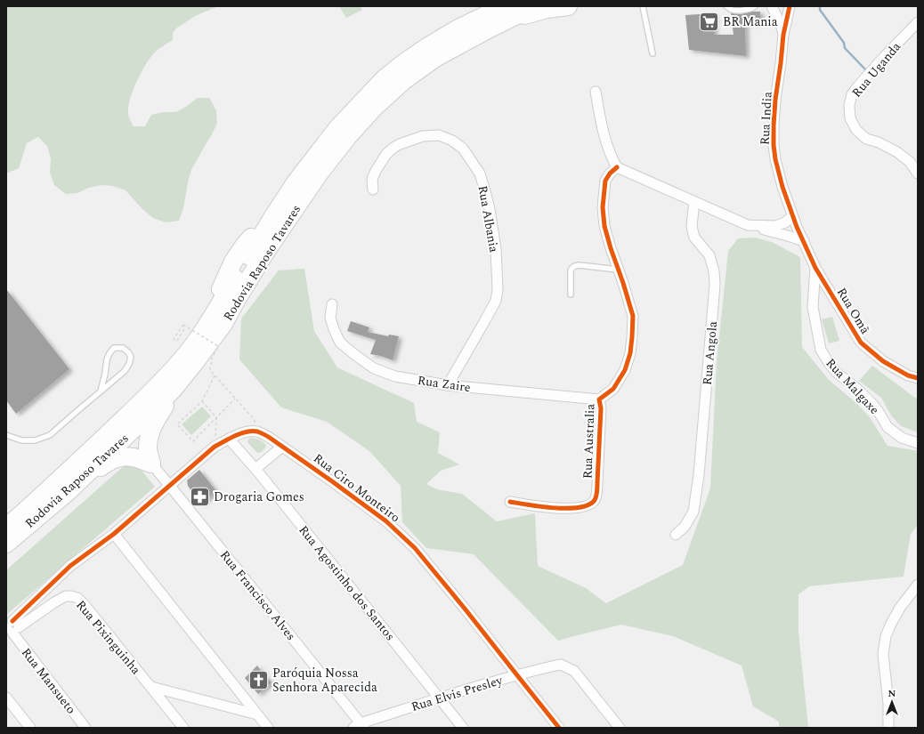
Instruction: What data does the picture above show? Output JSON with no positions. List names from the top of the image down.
{
  "streets": {
    "highway": ["Rodovia Raposo Tavares"],
    "street": [
      "Rua Uganda",
      "Rua India",
      "Rua Albania",
      "Rua Omã",
      "Rua Angola",
      "Rua Zaire",
      "Rua Malgaxe",
      "Rua Australia",
      "Rua Ciro Monteiro",
      "Rua Agostinho dos Santos",
      "Rua Francisco Alves",
      "Rua Pixinguinha",
      "Rua Mansueto",
      "Rua Elvis Presley"
    ]
  },
  "crossings": [
    ["Rua India", "Rua Omã"],
    ["Rua India", "Rua Malgaxe"],
    ["Rua Albania", "Rua Zaire"],
    ["Rua Omã", "Rua Malgaxe"],
    ["Rua Zaire", "Rua Australia"],
    ["Rua Ciro Monteiro", "Rua Elvis Presley"],
    ["Rua Agostinho dos Santos", "Rua Elvis Presley"],
    ["Rua Francisco Alves", "Rua Elvis Presley"],
    ["Rua Pixinguinha", "Rua Mansueto"]
  ],
  "places": {
    "supermarket": ["BR Mania"],
    "pharmacy": ["Drogaria Gomes"],
    "church": ["Paróquia Nossa Senhora Aparecida"]
  },
  "north": "top"
}
